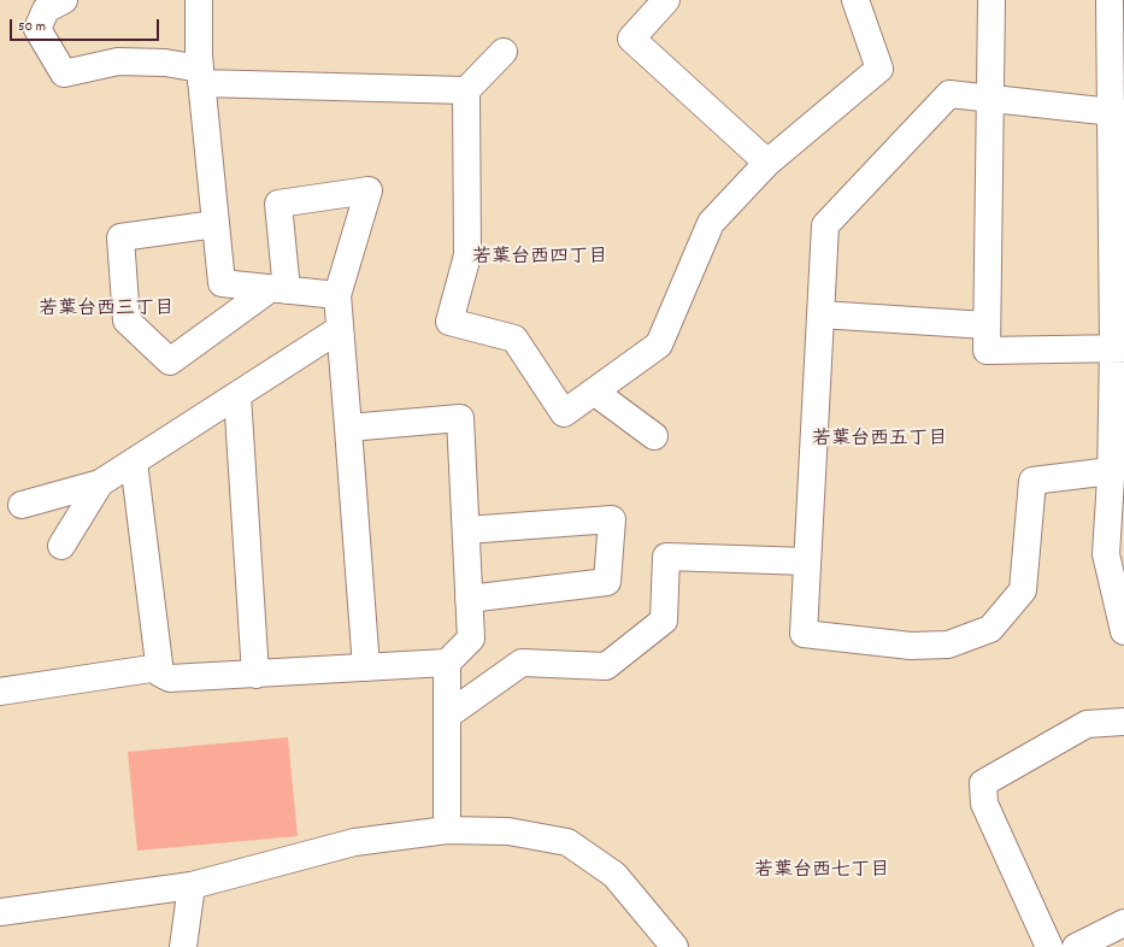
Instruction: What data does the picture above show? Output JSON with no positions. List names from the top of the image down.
{
  "districts": [
    "若葉台西四丁目",
    "若葉台西三丁目",
    "若葉台西五丁目",
    "若葉台西七丁目"
  ],
  "scale_bar": "50 m"
}
